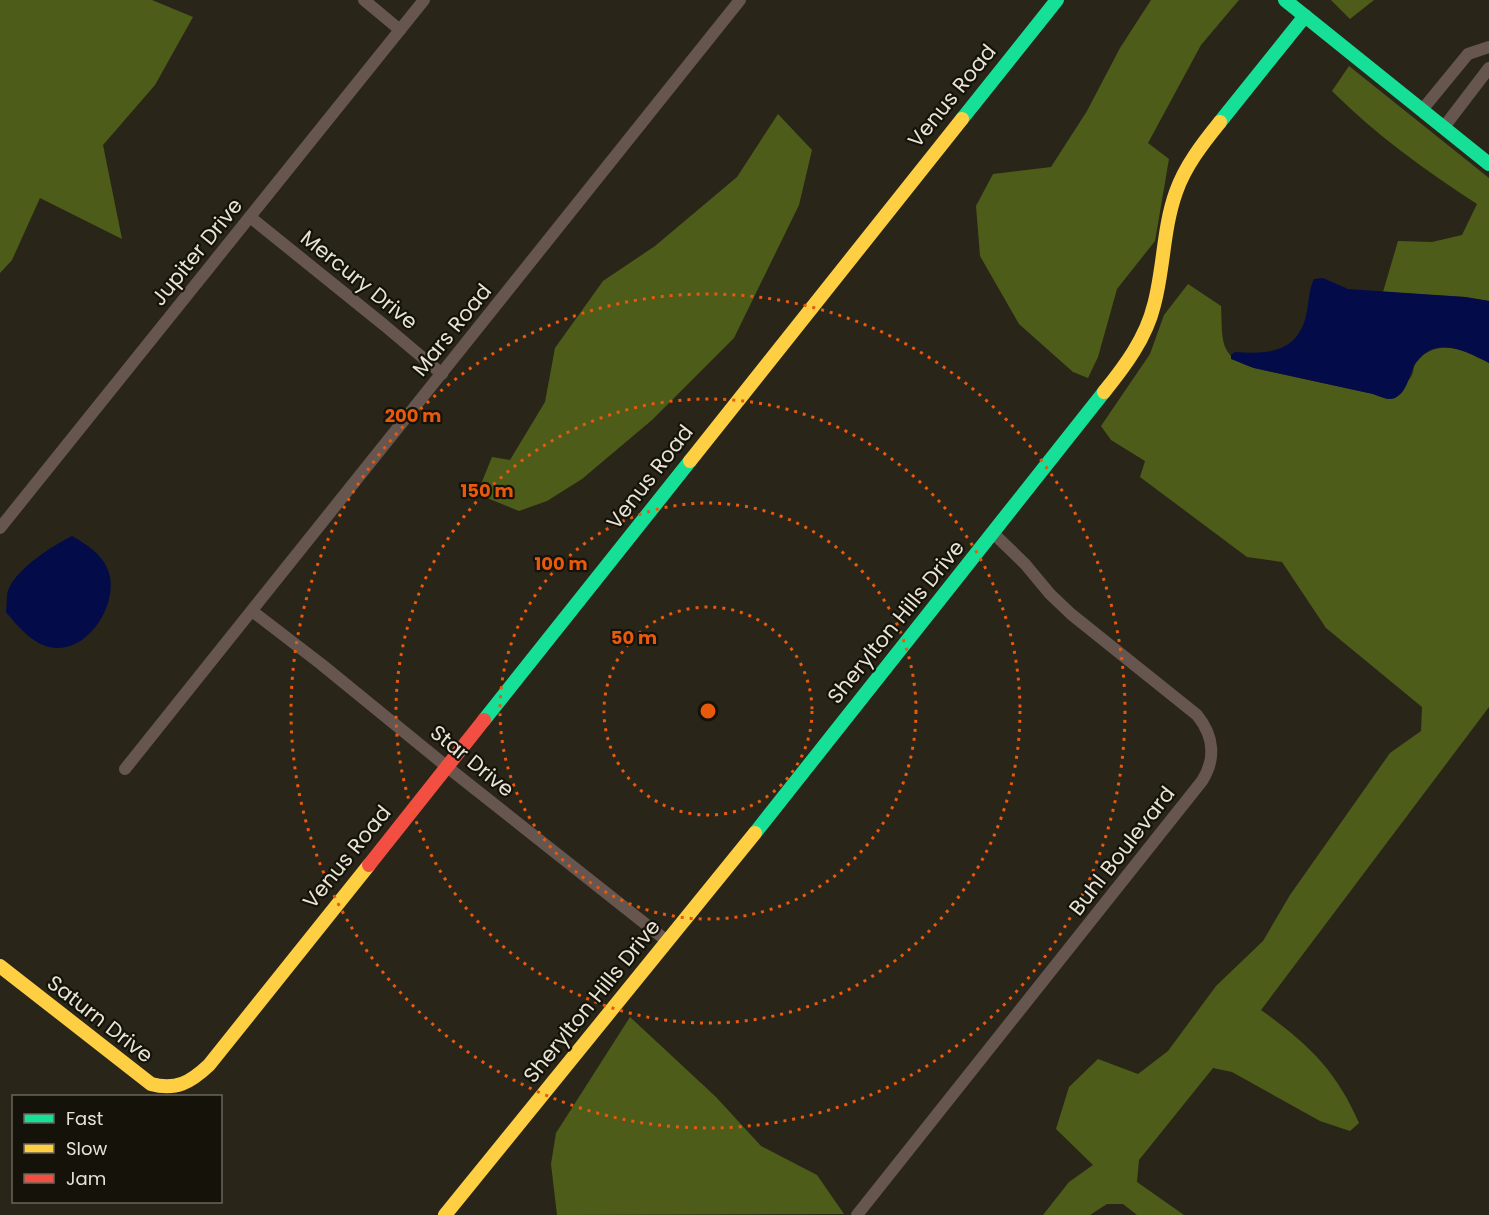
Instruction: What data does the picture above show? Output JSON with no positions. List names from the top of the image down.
{
  "streets": {
    "street": [
      "Venus Road",
      "Jupiter Drive",
      "Mercury Drive",
      "Mars Road",
      "Sherylton Hills Drive",
      "Star Drive",
      "Buhl Boulevard",
      "Saturn Drive"
    ]
  },
  "crossings": [
    ["Venus Road", "Star Drive"],
    ["Venus Road", "Saturn Drive"],
    ["Jupiter Drive", "Mercury Drive"],
    ["Mercury Drive", "Mars Road"],
    ["Mars Road", "Star Drive"],
    ["Sherylton Hills Drive", "Star Drive"],
    ["Sherylton Hills Drive", "Buhl Boulevard"]
  ],
  "legend": ["Fast", "Slow", "Jam"],
  "rings": [
    "200 m",
    "150 m",
    "100 m",
    "50 m"
  ]
}
